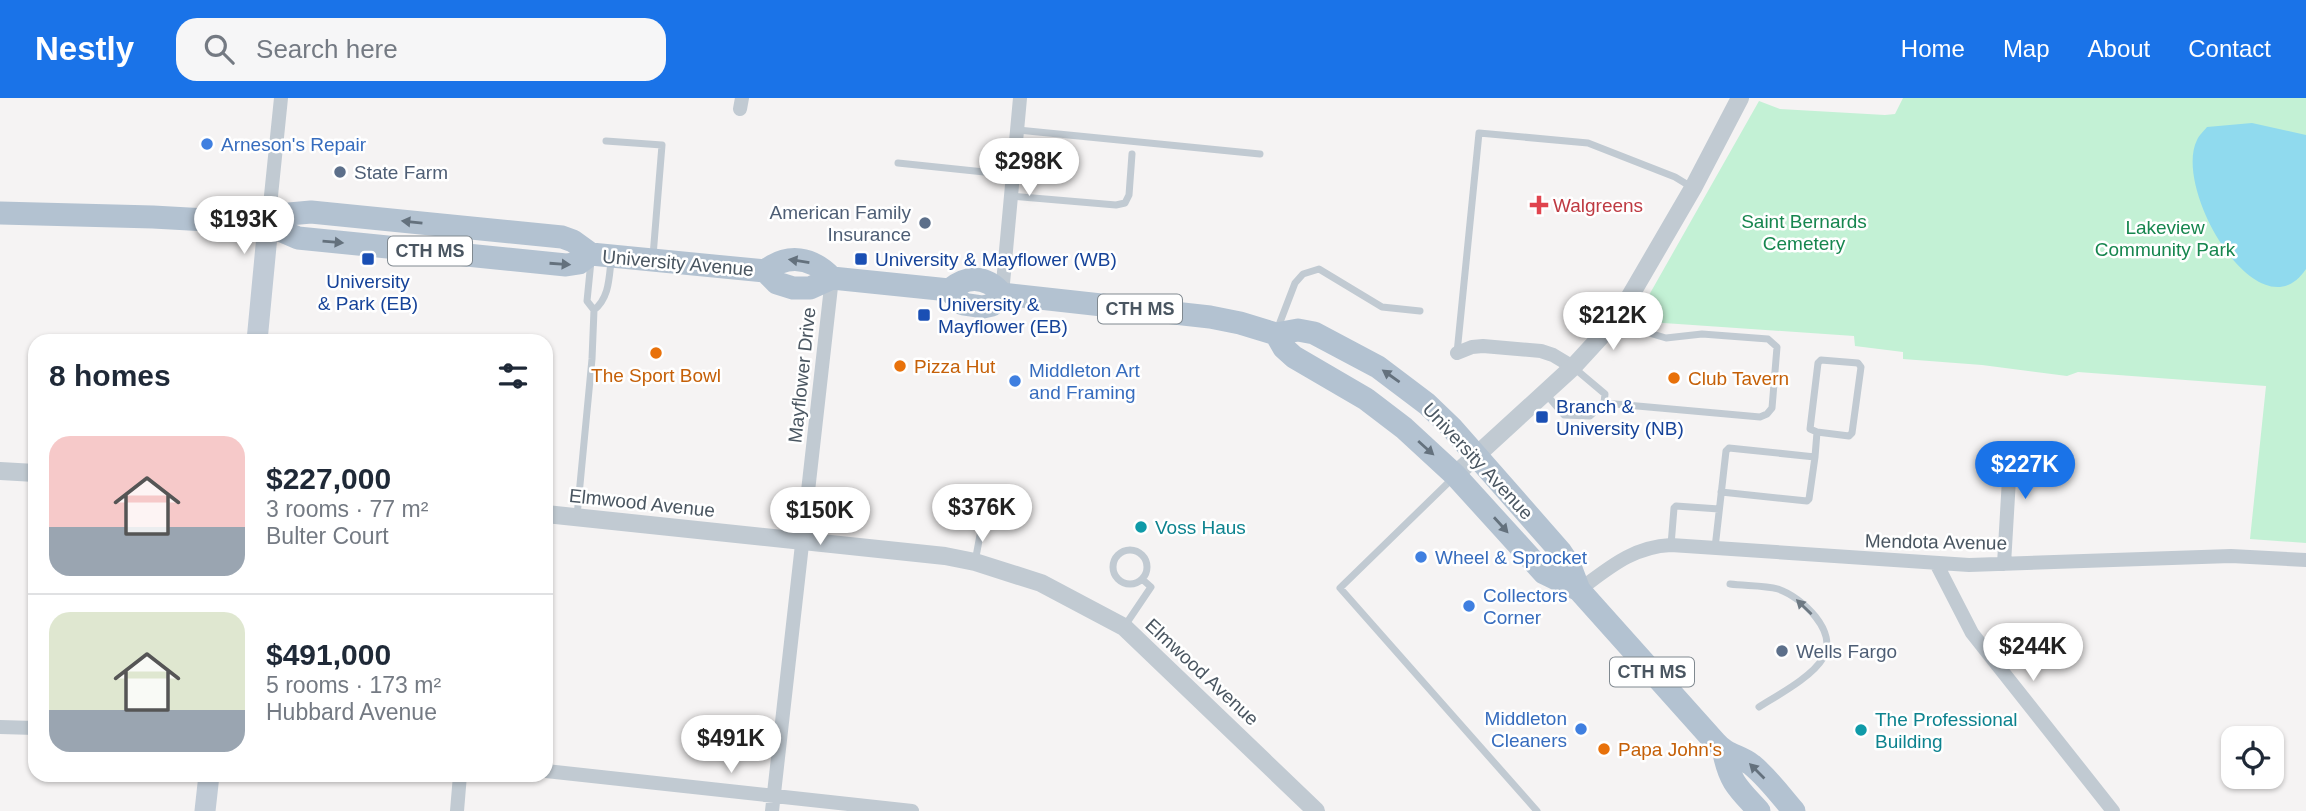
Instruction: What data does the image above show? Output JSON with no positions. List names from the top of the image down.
{
  "streets": {
    "main road": ["CTH MS", "University Avenue"],
    "street": ["Mayflower Drive", "Elmwood Avenue", "Mendota Avenue"]
  },
  "crossings": [
    ["University Avenue", "Mayflower Drive"],
    ["University Avenue", "Mendota Avenue"],
    ["Mayflower Drive", "Elmwood Avenue"]
  ],
  "parks": ["Saint Bernards Cemetery", "Lakeview Community Park"],
  "places": {
    "other": [
      "Arneson's Repair",
      "State Farm",
      "American Family Insurance",
      "The Sport Bowl",
      "Pizza Hut",
      "Club Tavern",
      "Middleton Art and Framing",
      "Voss Haus",
      "Wheel & Sprocket",
      "Collectors Corner",
      "Wells Fargo",
      "Middleton Cleaners",
      "The Professional Building",
      "Papa John's"
    ],
    "health": ["Walgreens"],
    "transit": [
      "University & Park (EB)",
      "University & Mayflower (WB)",
      "University & Mayflower (EB)",
      "Branch & University (NB)"
    ]
  },
  "page": {
    "header": "Nestly",
    "search": "Search here",
    "nav": [
      "Home",
      "Map",
      "About",
      "Contact"
    ],
    "price": [
      "$298K",
      "$193K",
      "$212K",
      "$227K",
      "$376K",
      "$150K",
      "$244K",
      "$491K"
    ],
    "heading": "8 homes",
    "list": [
      {
        "name": "$227,000",
        "note": "3 rooms · 77 m² · Bulter Court"
      },
      {
        "name": "$491,000",
        "note": "5 rooms · 173 m² · Hubbard Avenue"
      }
    ]
  }
}
